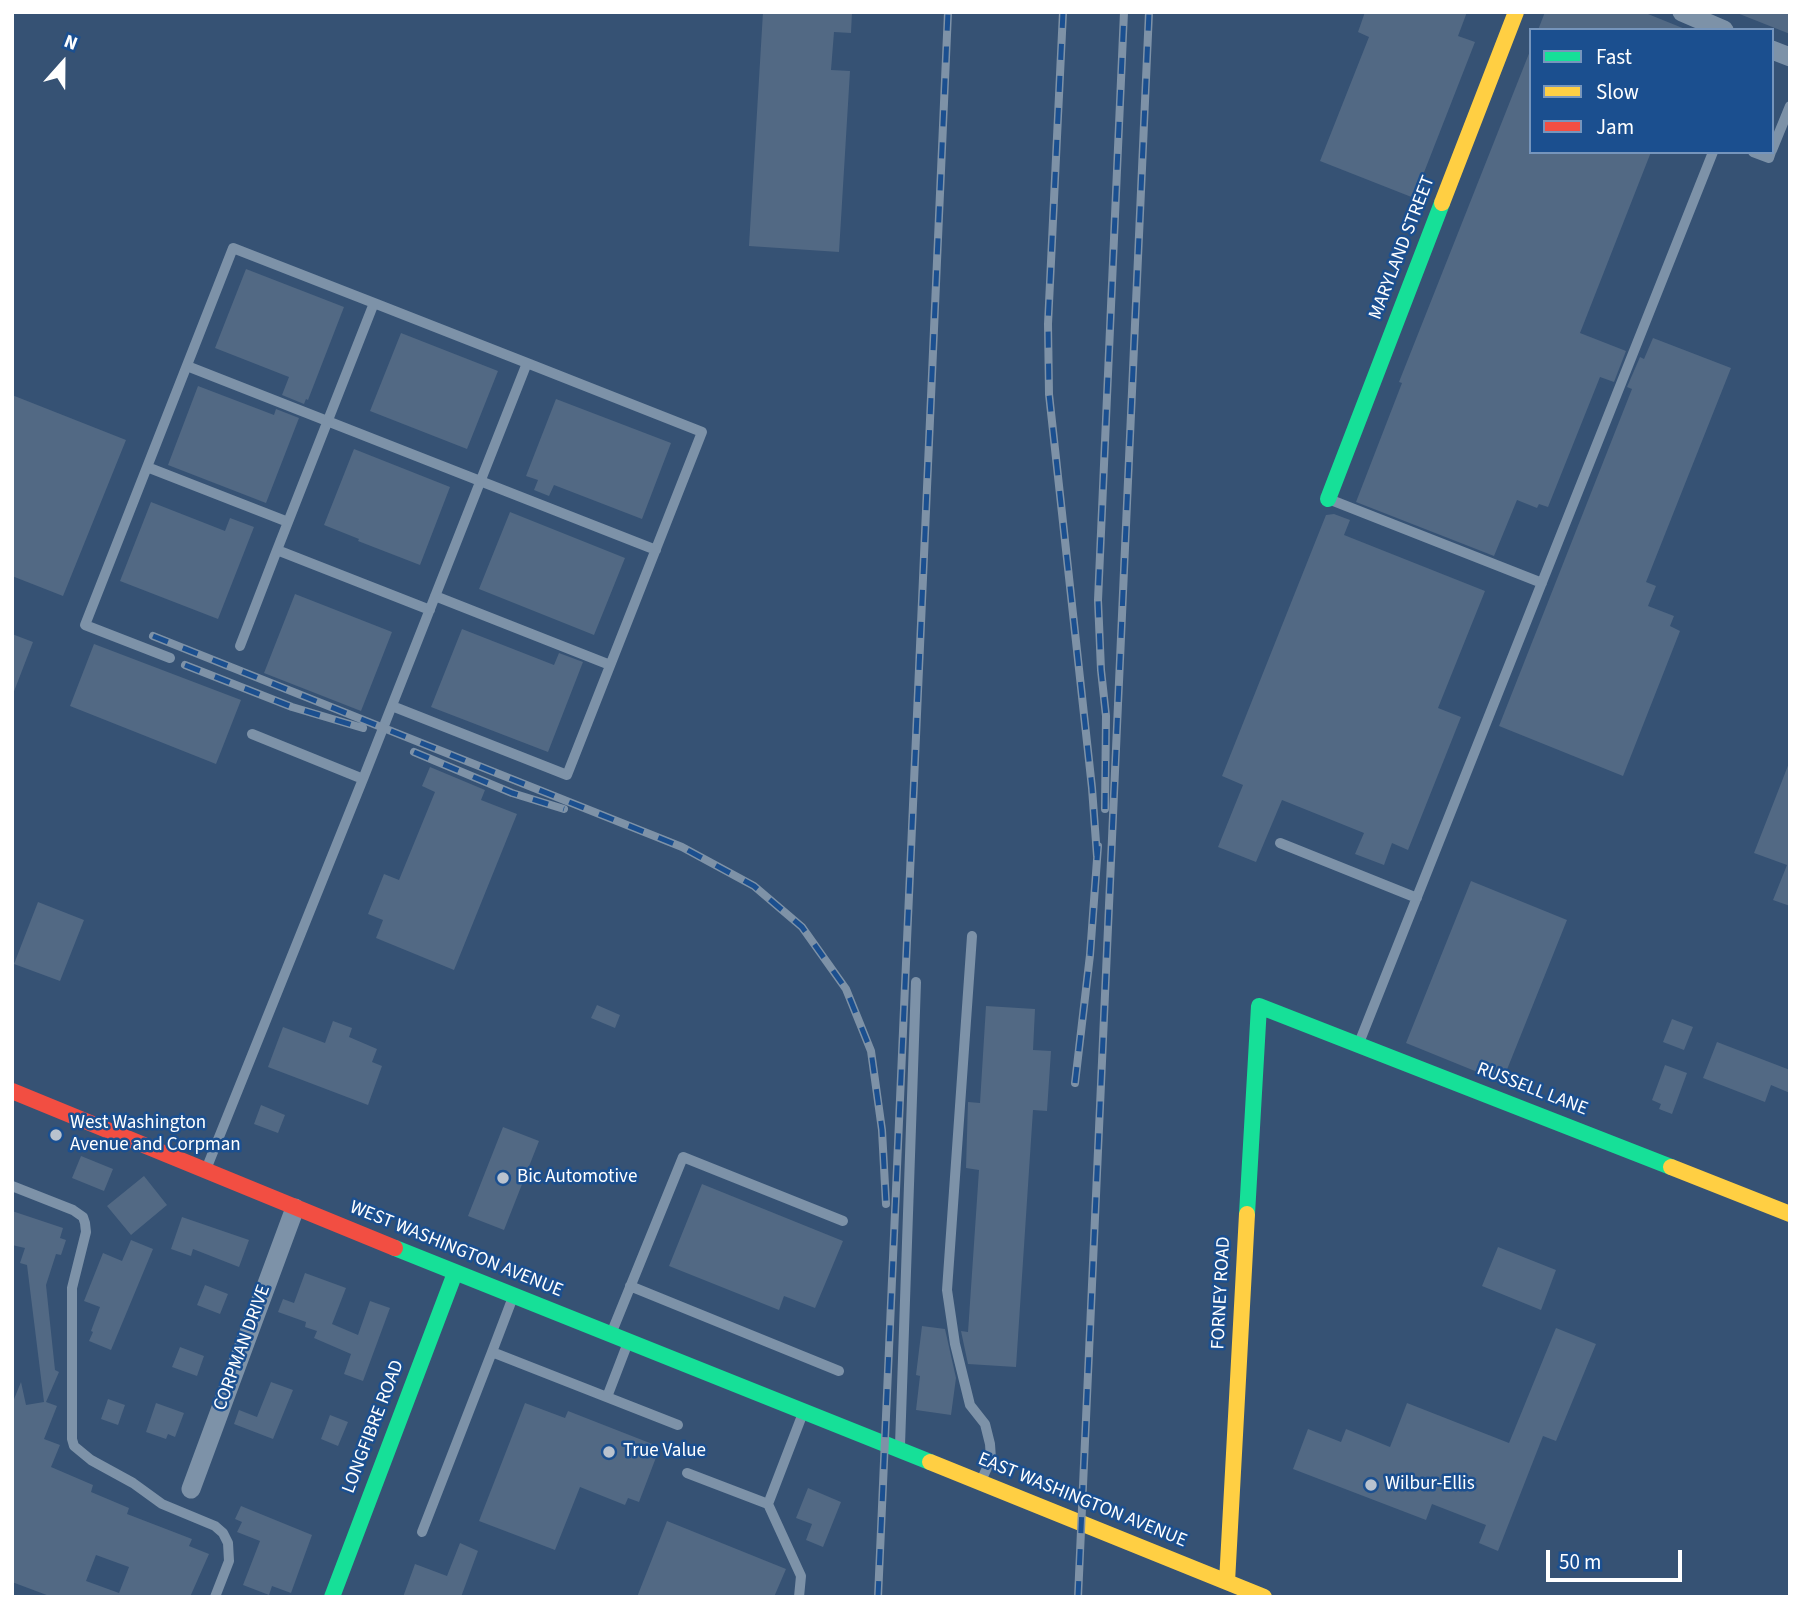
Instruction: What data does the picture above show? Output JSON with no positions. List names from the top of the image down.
{
  "streets": {
    "street": [
      "MARYLAND STREET",
      "RUSSELL LANE",
      "WEST WASHINGTON AVENUE",
      "FORNEY ROAD",
      "CORPMAN DRIVE",
      "LONGFIBRE ROAD",
      "EAST WASHINGTON AVENUE"
    ]
  },
  "crossings": [
    ["RUSSELL LANE", "FORNEY ROAD"],
    ["WEST WASHINGTON AVENUE", "CORPMAN DRIVE"],
    ["WEST WASHINGTON AVENUE", "LONGFIBRE ROAD"],
    ["WEST WASHINGTON AVENUE", "EAST WASHINGTON AVENUE"],
    ["FORNEY ROAD", "EAST WASHINGTON AVENUE"]
  ],
  "places": [
    "West Washington Avenue and Corpman",
    "Bic Automotive",
    "True Value",
    "Wilbur-Ellis"
  ],
  "legend": ["Fast", "Slow", "Jam"],
  "scale_bar": "50 m",
  "north": "top"
}
